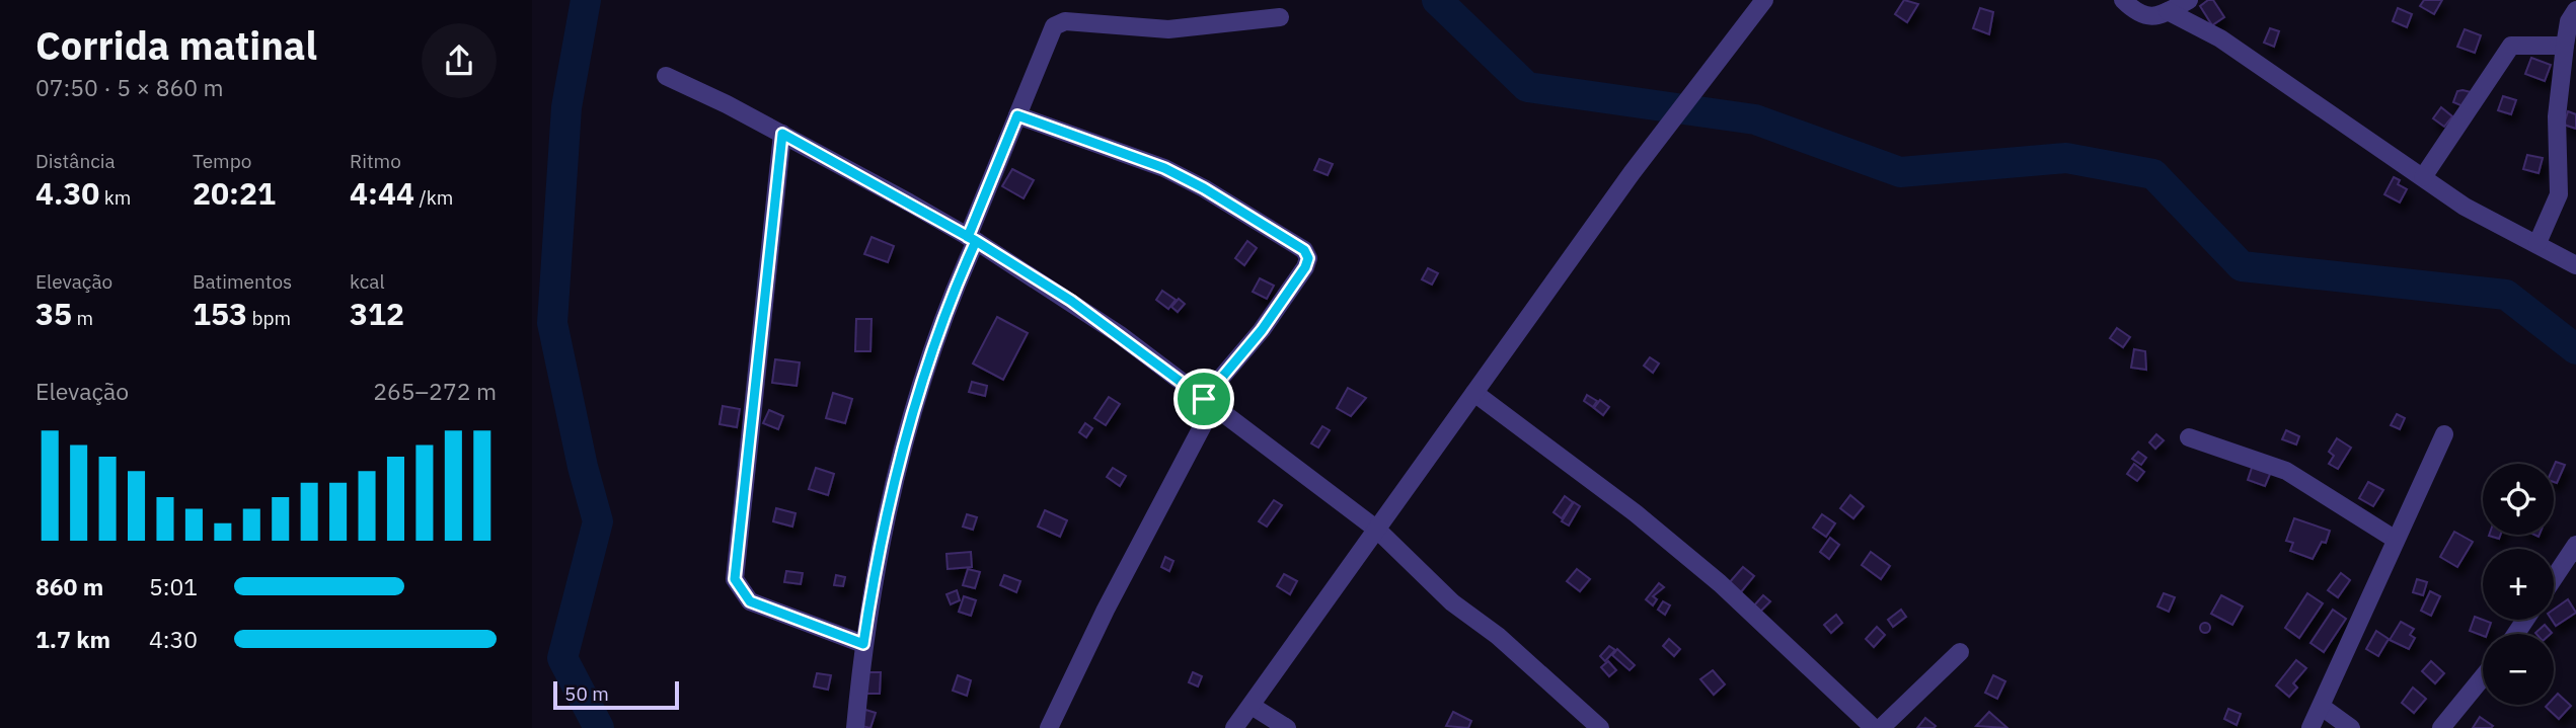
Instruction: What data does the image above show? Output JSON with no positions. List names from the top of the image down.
{
  "scale_bar": "50 m",
  "page": {
    "heading": ["Corrida matinal", "07:50 · 5 × 860 m"],
    "stats": [
      ["Distância", "4.30 km"],
      ["Tempo", "20:21"],
      ["Ritmo", "4:44 /km"],
      ["Elevação", "35 m"],
      ["Batimentos", "153 bpm"],
      ["kcal", "312"]
    ],
    "chart": ["Elevação", "265–272 m"],
    "map_buttons": ["+", "−"],
    "list": [
      {
        "name": "860 m",
        "note": "5:01"
      },
      {
        "name": "1.7 km",
        "note": "4:30"
      }
    ],
    "scale": "50 m"
  }
}
